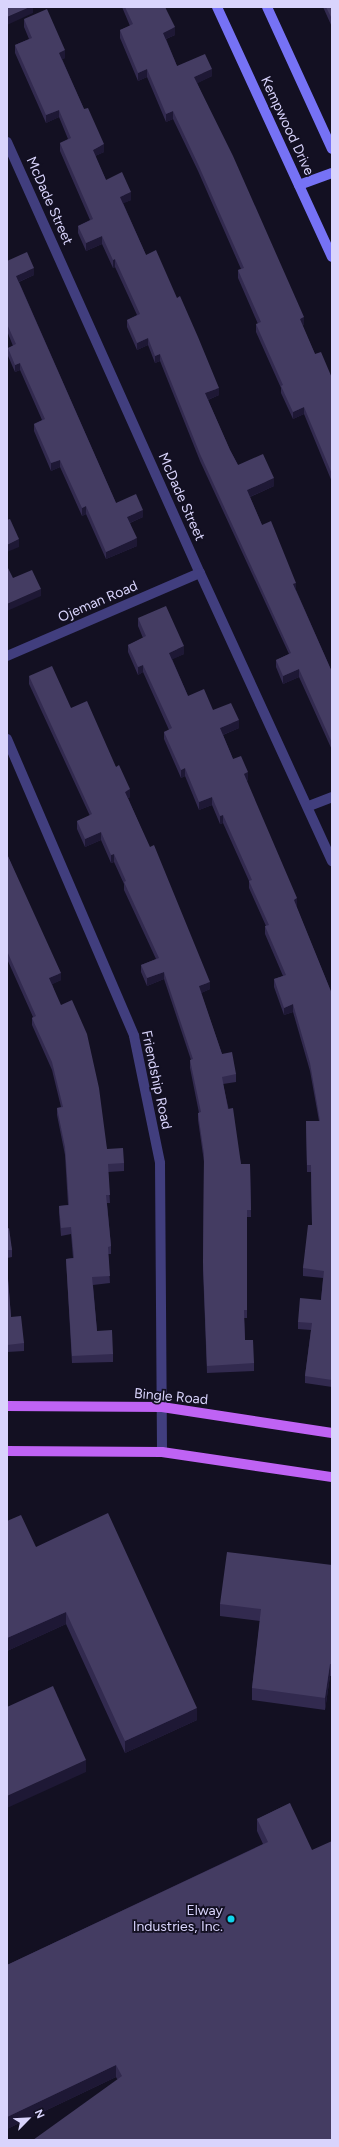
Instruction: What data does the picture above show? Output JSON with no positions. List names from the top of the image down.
{
  "streets": {
    "main road": ["Kempwood Drive", "Bingle Road"],
    "street": ["McDade Street", "Ojeman Road", "Friendship Road"]
  },
  "crossings": [
    ["McDade Street", "Ojeman Road"],
    ["Friendship Road", "Bingle Road"]
  ],
  "places": ["Elway Industries, Inc."],
  "north": "top right"
}
